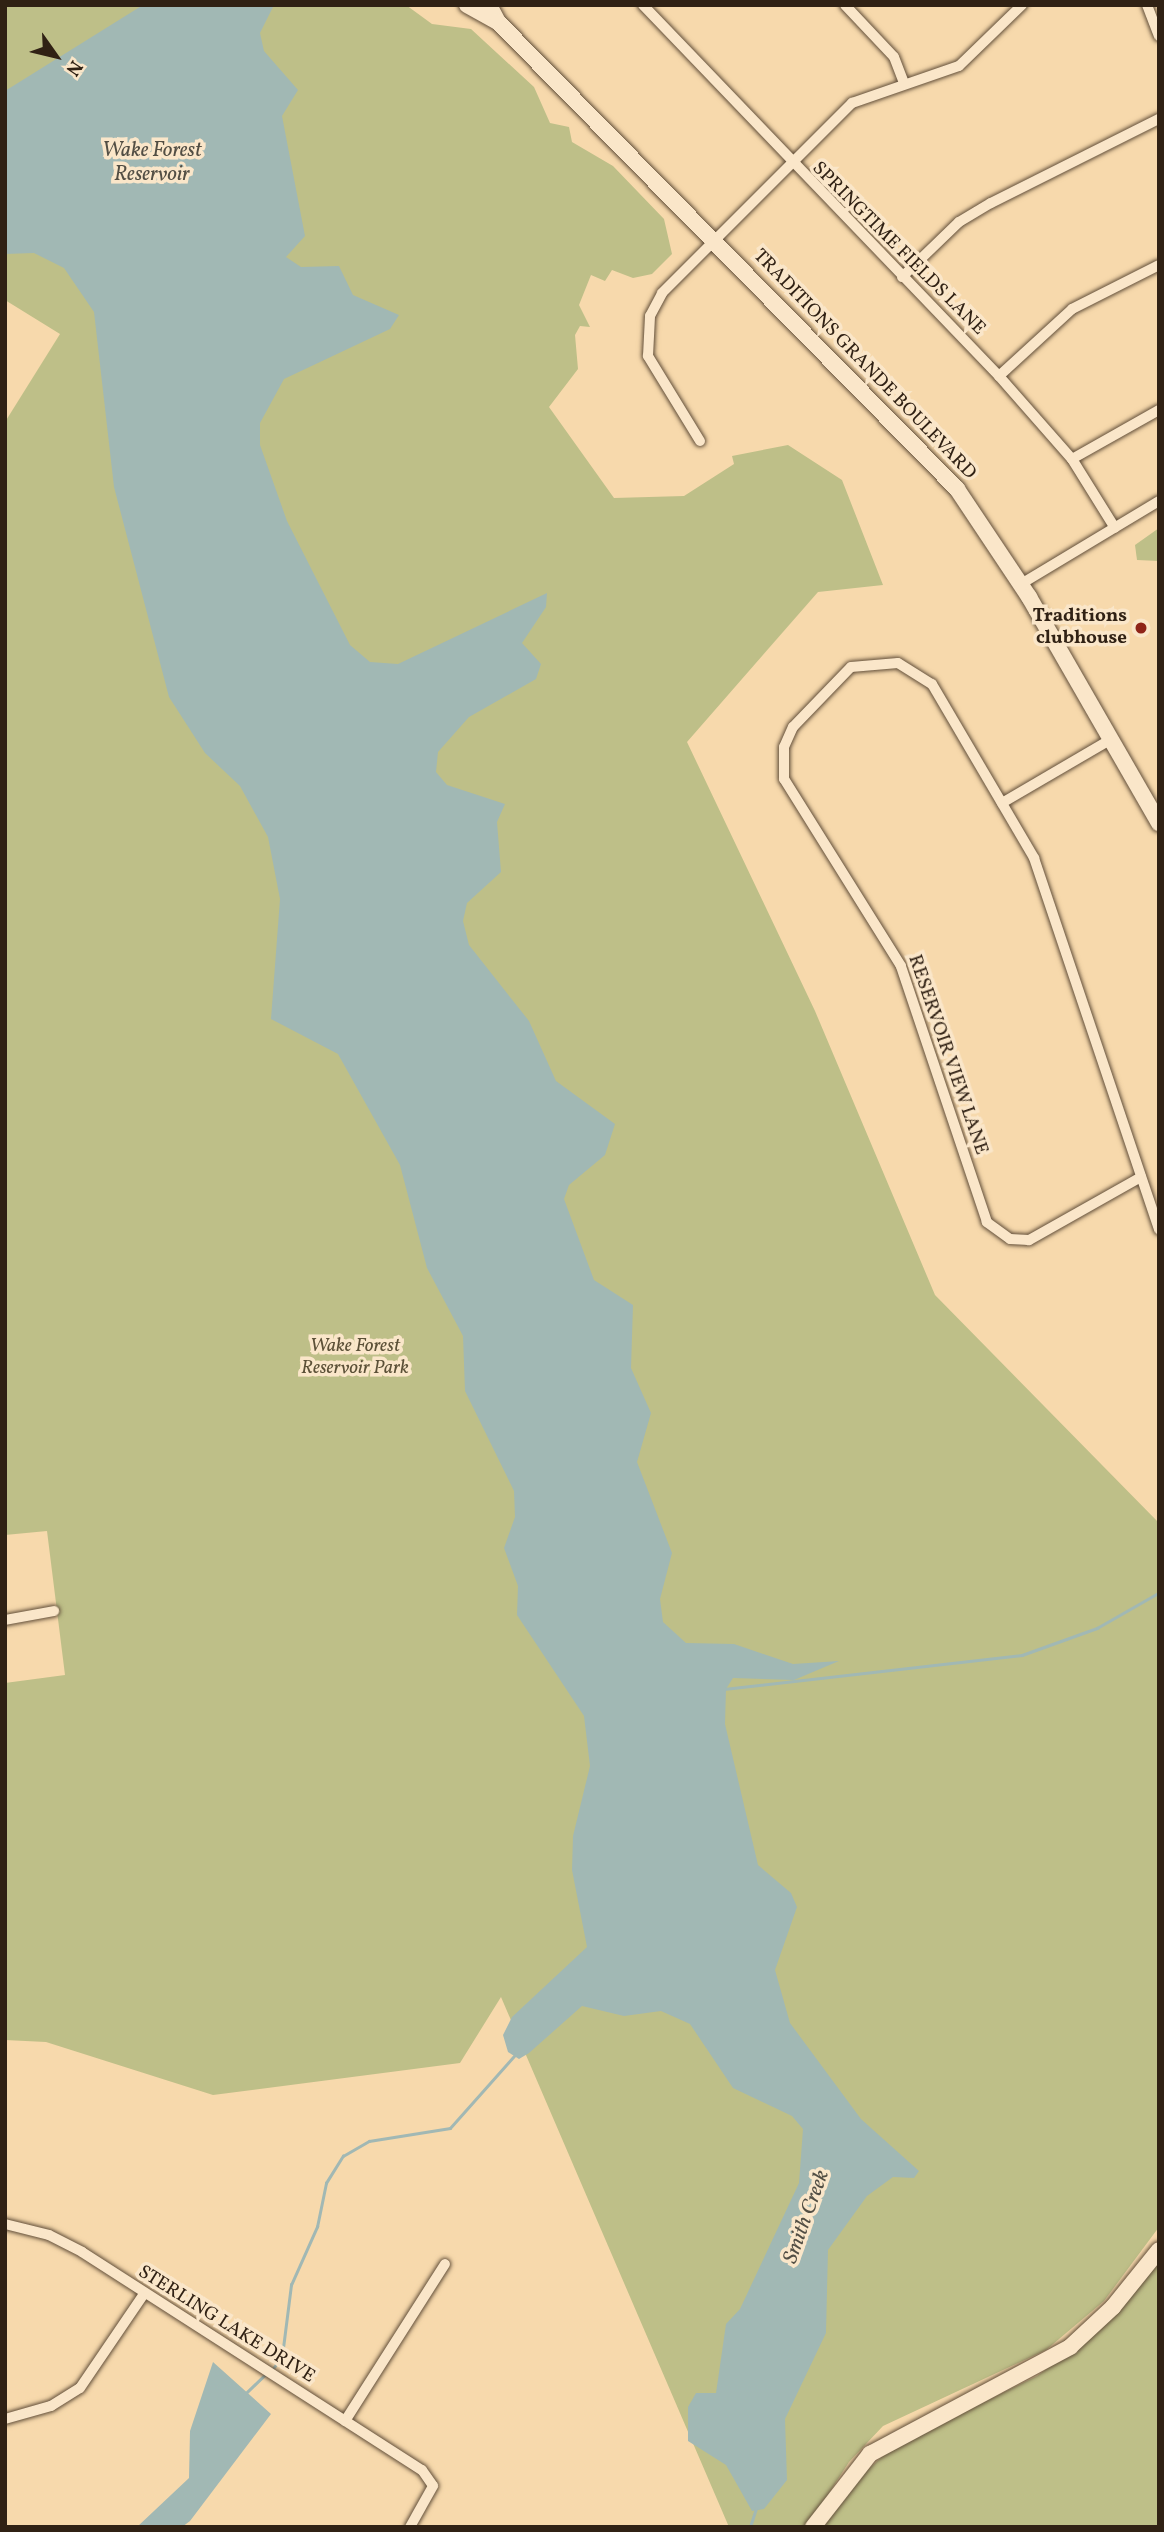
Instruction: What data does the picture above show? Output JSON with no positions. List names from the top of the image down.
{
  "streets": {
    "main road": ["TRADITIONS GRANDE BOULEVARD"],
    "street": ["SPRINGTIME FIELDS LANE", "RESERVOIR VIEW LANE", "STERLING LAKE DRIVE"]
  },
  "water": ["Wake Forest Reservoir", "Smith Creek"],
  "parks": ["Wake Forest Reservoir Park"],
  "places": ["Traditions clubhouse"],
  "north": "bottom right"
}
